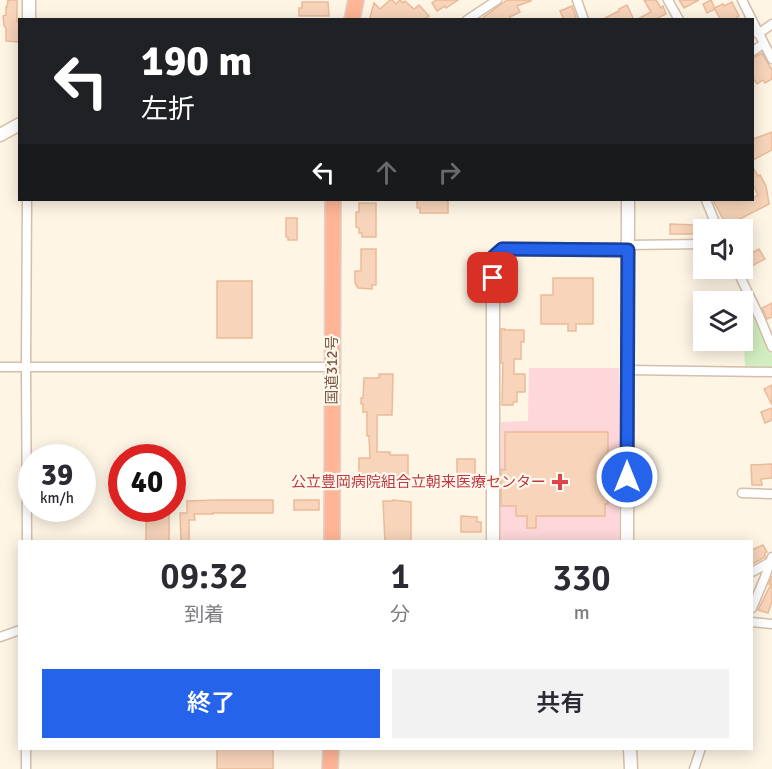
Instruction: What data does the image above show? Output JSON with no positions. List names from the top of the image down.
{
  "streets": {
    "highway": ["国道312号"]
  },
  "places": {
    "health": ["公立豊岡病院組合立朝来医療センター"]
  },
  "page": {
    "turn": ["190 m", "左折"],
    "speed": "39 km/h",
    "limit": "40",
    "eta": [
      "09:32",
      "到着",
      "1",
      "分",
      "330",
      "m"
    ],
    "buttons": ["終了", "共有"]
  }
}
